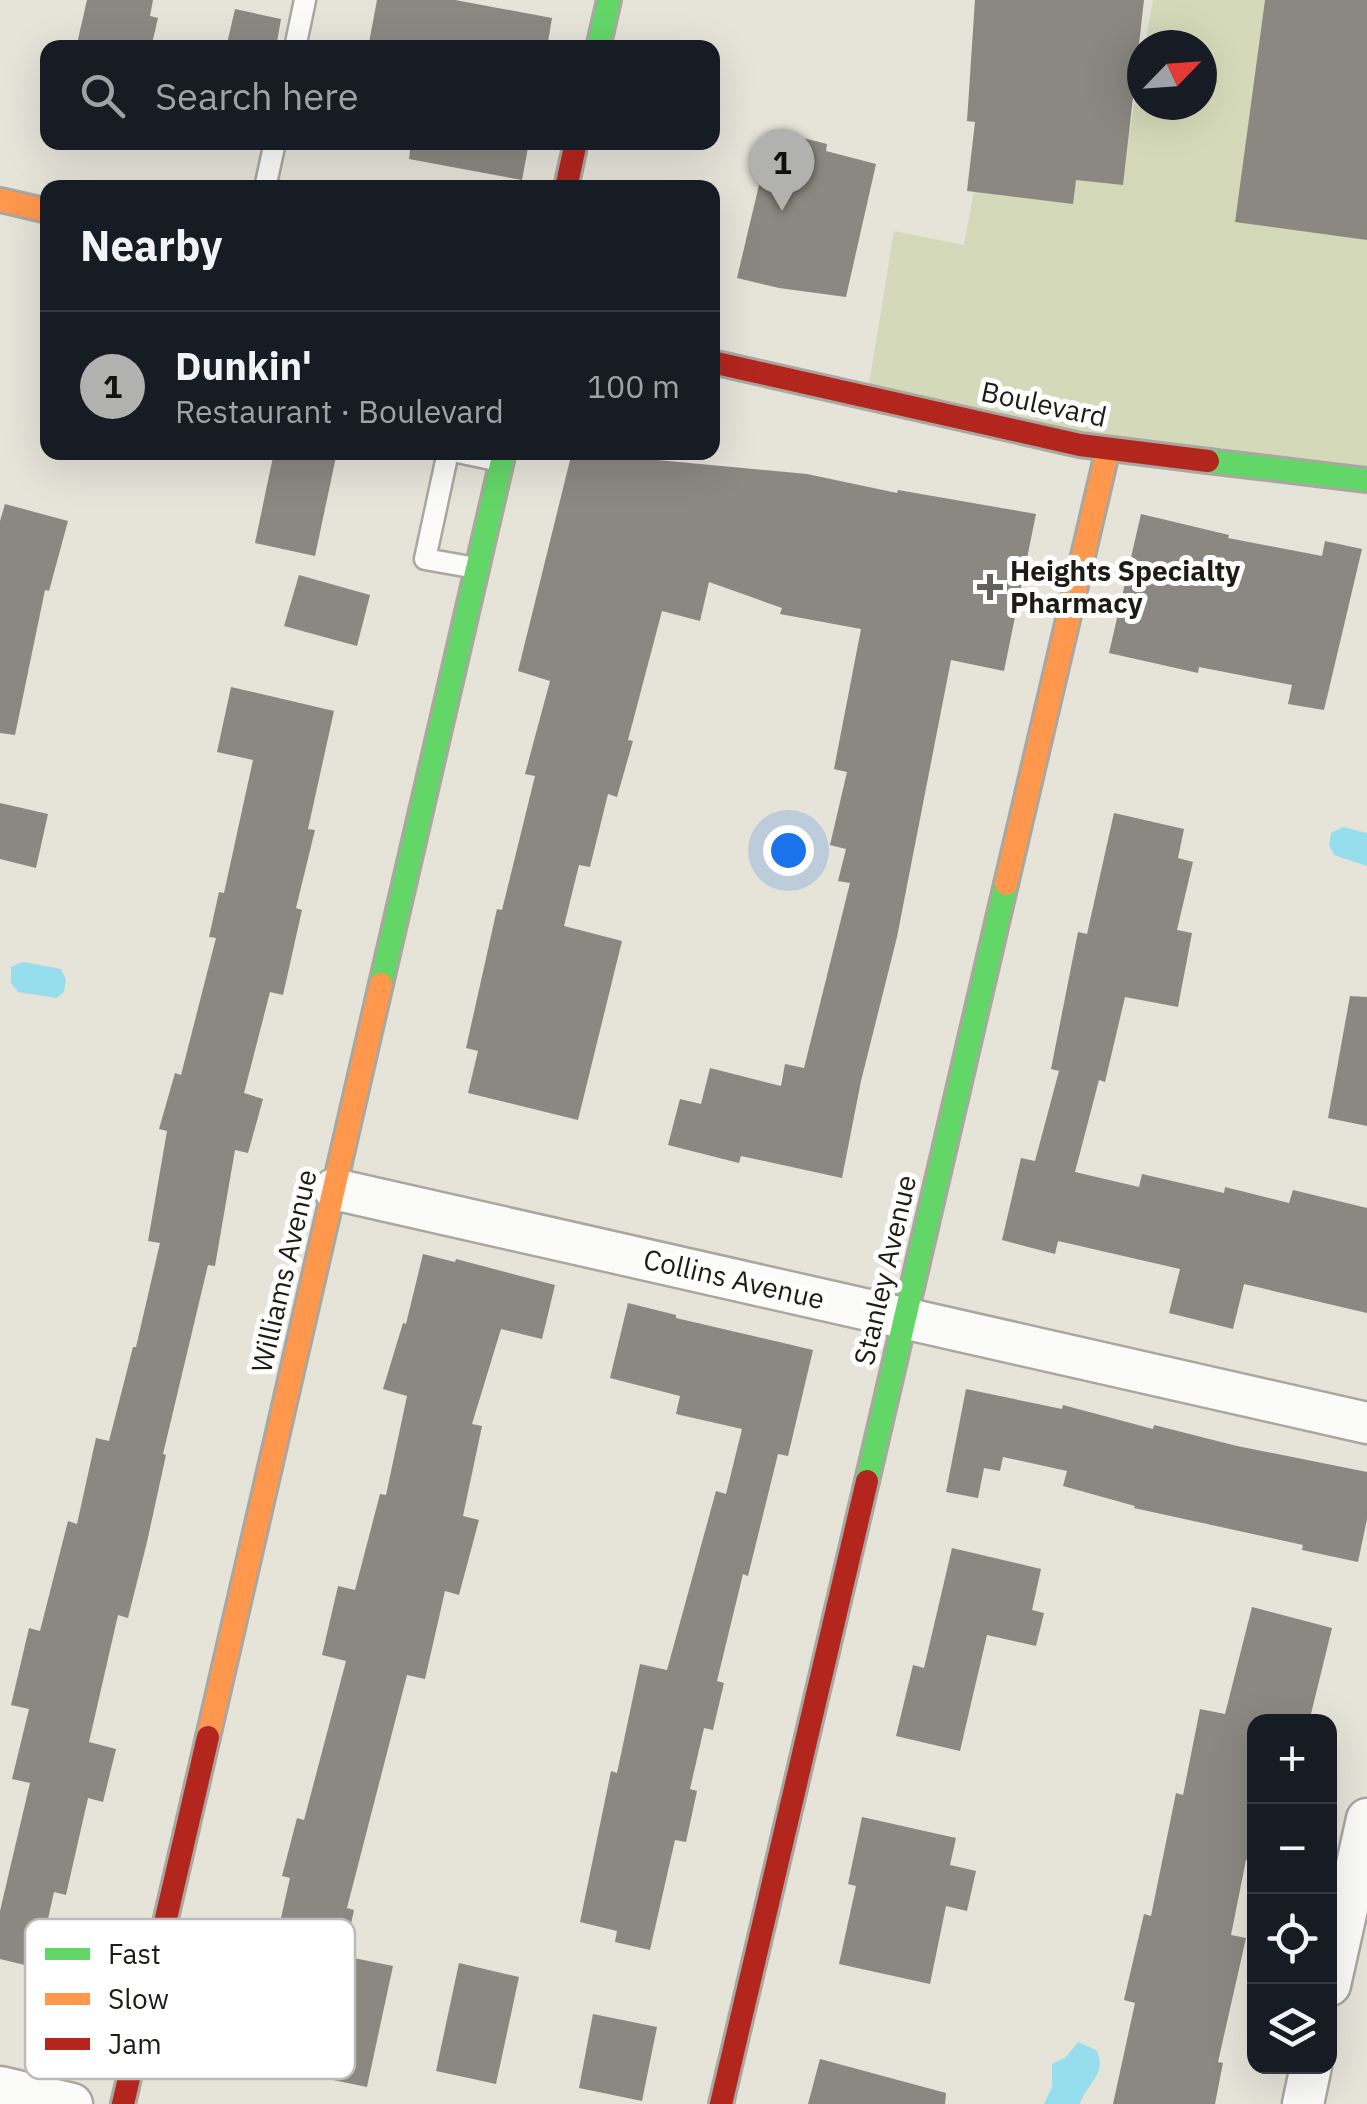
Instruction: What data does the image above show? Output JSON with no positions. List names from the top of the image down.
{
  "streets": {
    "street": [
      "Boulevard",
      "Stanley Avenue",
      "Williams Avenue",
      "Collins Avenue"
    ]
  },
  "crossings": [
    ["Boulevard", "Stanley Avenue"],
    ["Stanley Avenue", "Collins Avenue"],
    ["Williams Avenue", "Collins Avenue"]
  ],
  "places": {
    "health": ["Heights Specialty Pharmacy"]
  },
  "legend": ["Fast", "Slow", "Jam"],
  "north": "top right",
  "page": {
    "search": "Search here",
    "pins": "1",
    "heading": "Nearby",
    "list": [
      {
        "mark": "1",
        "name": "Dunkin'",
        "note": "Restaurant · Boulevard",
        "value": "100 m"
      }
    ],
    "map_buttons": ["+", "−"]
  }
}
